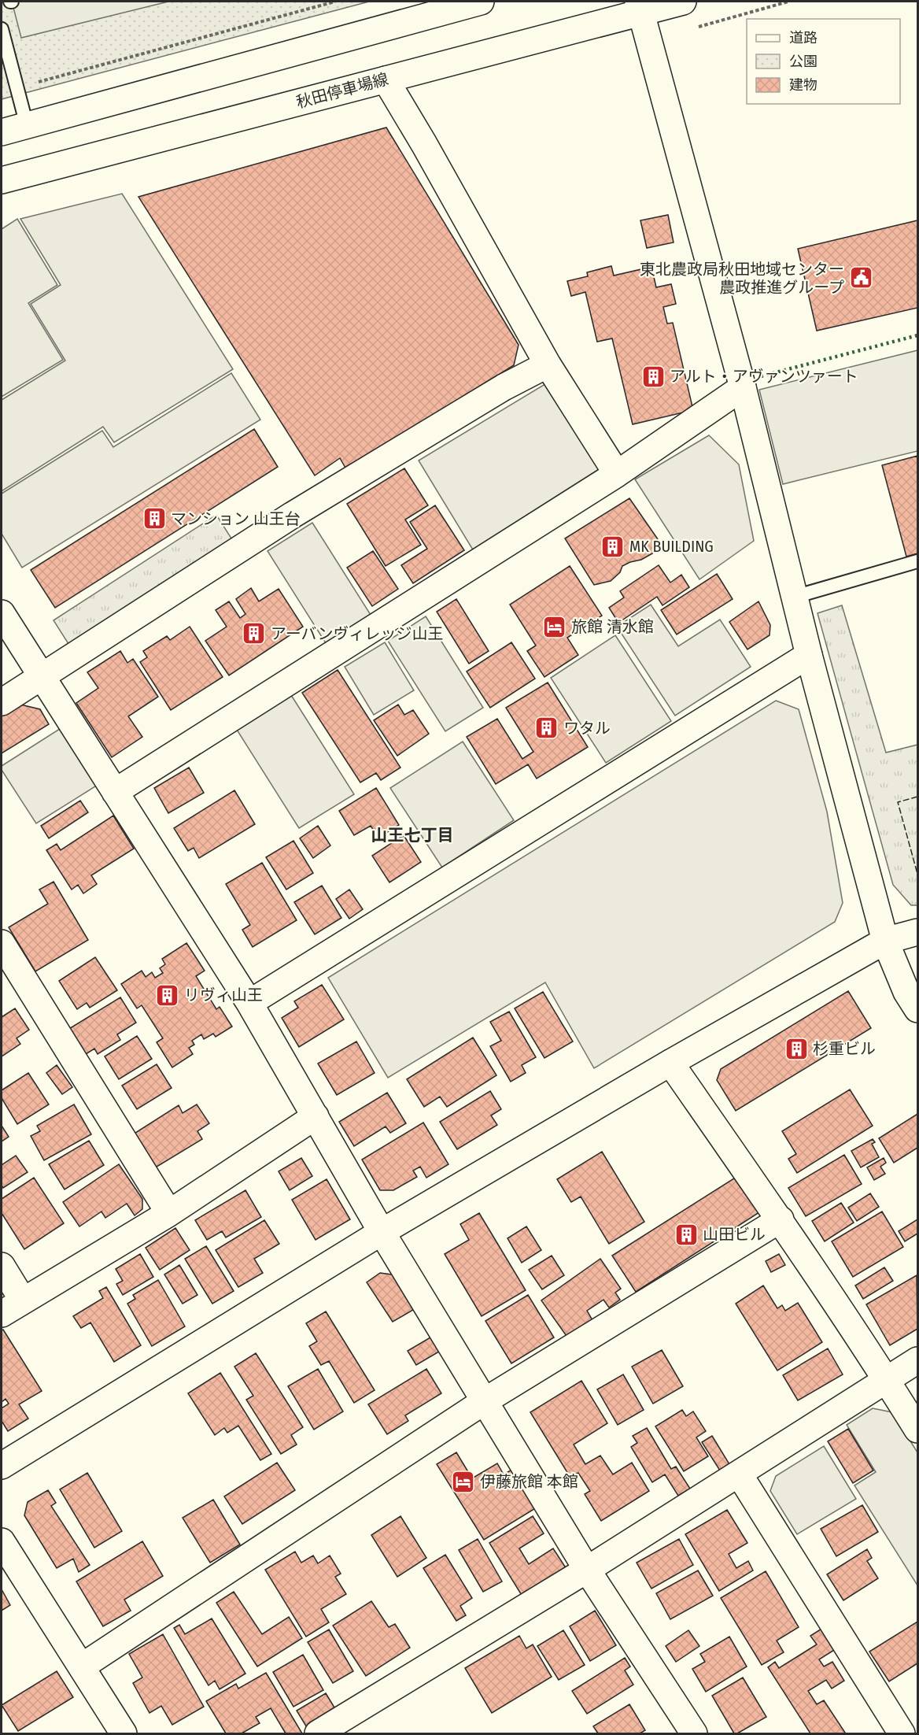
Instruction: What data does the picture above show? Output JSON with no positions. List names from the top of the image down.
{
  "streets": {
    "street": ["秋田停車場線"]
  },
  "districts": ["山王七丁目"],
  "places": {
    "public building": ["東北農政局秋田地域センター 農政推進グループ"],
    "building": [
      "アルト・アヴァンツァート",
      "マンション 山王台",
      "MK BUILDING",
      "アーバンヴィレッジ山王",
      "ワタル",
      "リヴィ山王",
      "杉重ビル",
      "山田ビル"
    ],
    "hotel": ["旅館 清水館", "伊藤旅館 本館"]
  },
  "legend": ["道路", "公園", "建物"]
}
